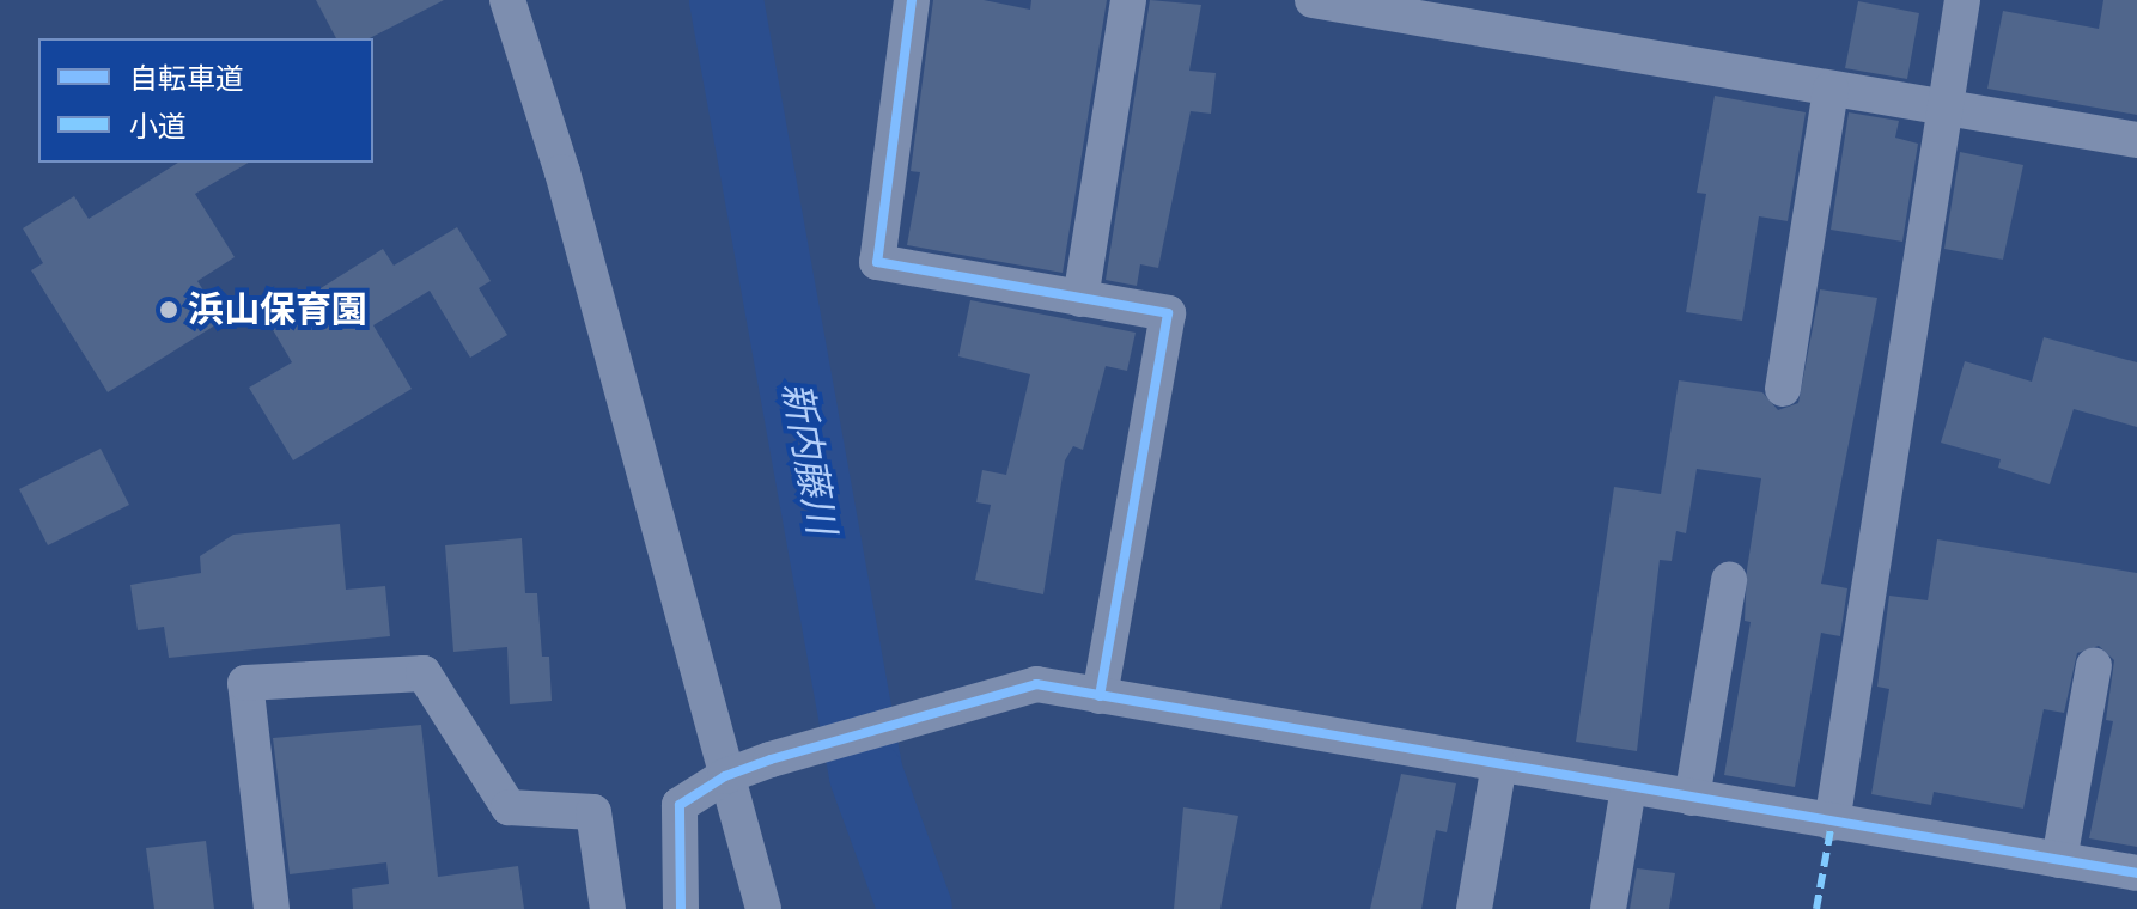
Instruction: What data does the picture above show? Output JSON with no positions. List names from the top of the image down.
{
  "water": ["新内藤川"],
  "places": ["浜山保育園"],
  "legend": ["自転車道", "小道"]
}
